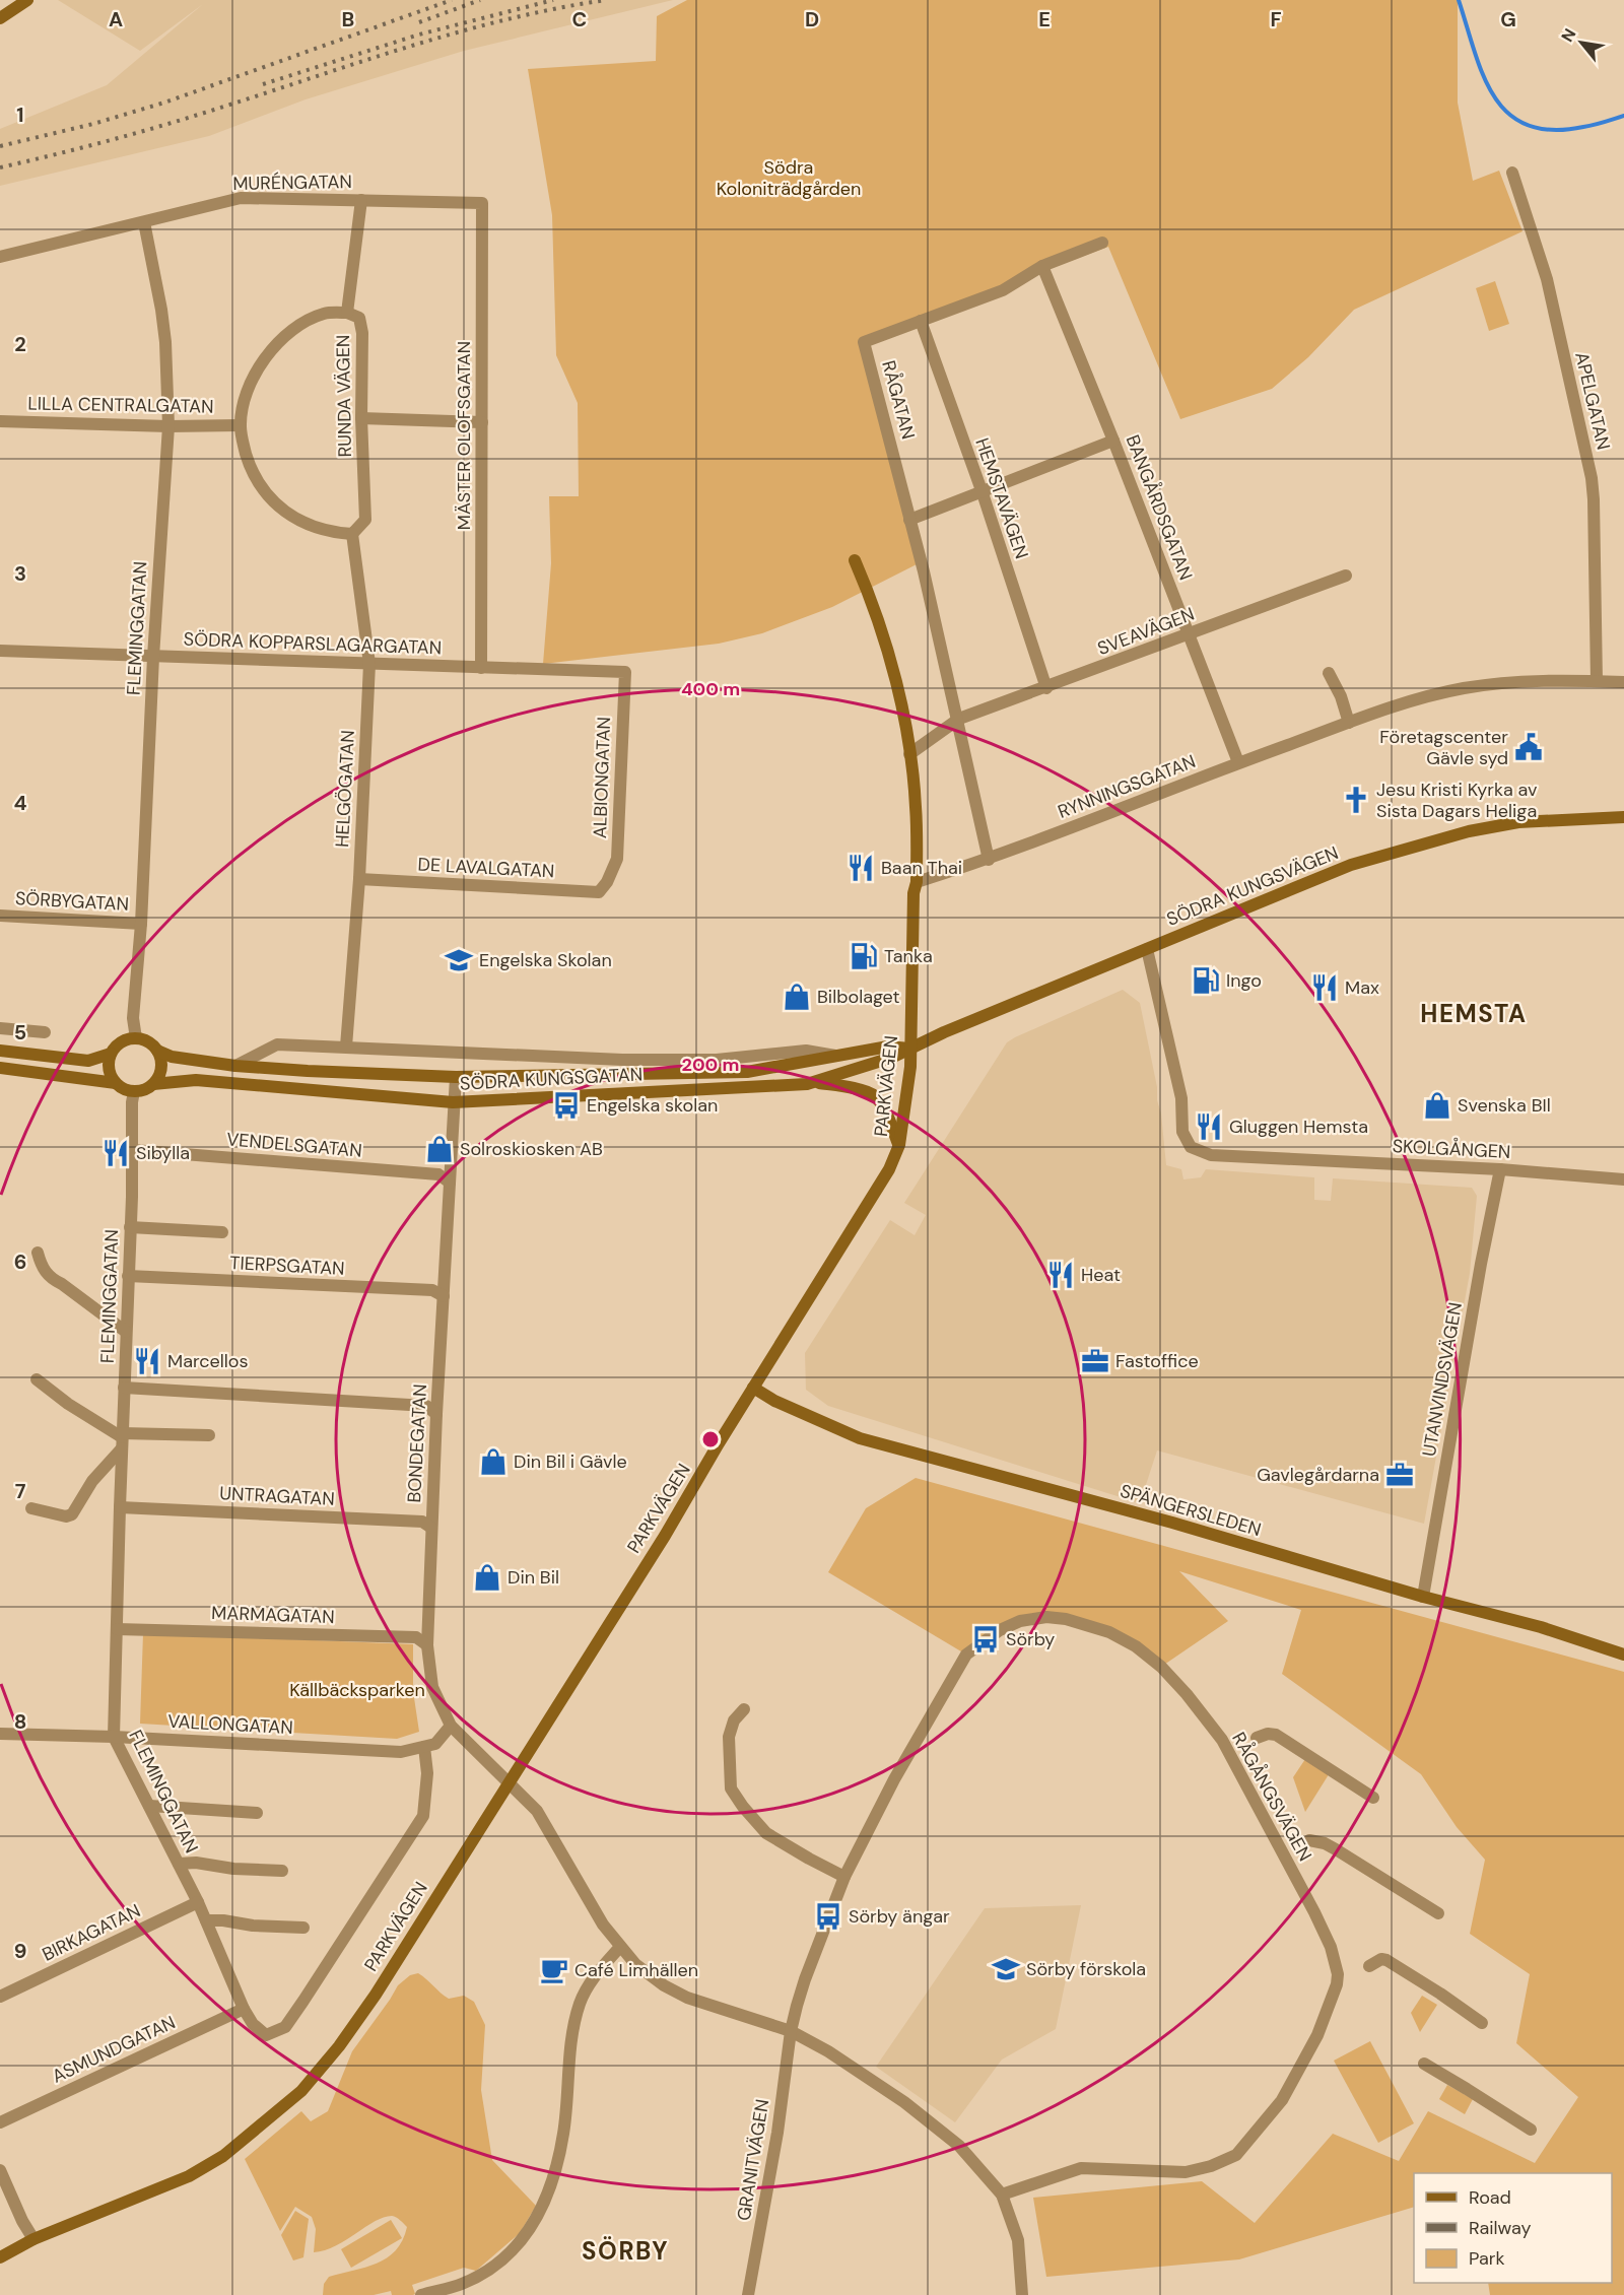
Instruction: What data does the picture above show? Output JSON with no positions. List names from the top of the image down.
{
  "streets": {
    "main road": [
      "SÖDRA KUNGSVÄGEN",
      "SÖDRA KUNGSGATAN",
      "PARKVÄGEN",
      "SPÄNGERSLEDEN"
    ],
    "street": [
      "MURÉNGATAN",
      "RUNDA VÄGEN",
      "RÅGATAN",
      "APELGATAN",
      "LILLA CENTRALGATAN",
      "MÄSTER OLOFSGATAN",
      "HEMSTAVÄGEN",
      "BANGÅRDSGATAN",
      "FLEMINGGATAN",
      "SVEAVÄGEN",
      "SÖDRA KOPPARSLAGARGATAN",
      "ALBIONGATAN",
      "RYNNINGSGATAN",
      "HELGÖGATAN",
      "DE LAVALGATAN",
      "SÖRBYGATAN",
      "VENDELSGATAN",
      "SKOLGÅNGEN",
      "TIERPSGATAN",
      "UTANVINDSVÄGEN",
      "BONDEGATAN",
      "UNTRAGATAN",
      "MARMAGATAN",
      "VALLONGATAN",
      "RÅGÅNGSVÄGEN",
      "BIRKAGATAN",
      "ASMUNDGATAN",
      "GRANITVÄGEN"
    ]
  },
  "crossings": [
    ["MURÉNGATAN", "MÄSTER OLOFSGATAN"],
    ["MURÉNGATAN", "FLEMINGGATAN"],
    ["RUNDA VÄGEN", "LILLA CENTRALGATAN"],
    ["RUNDA VÄGEN", "HELGÖGATAN"],
    ["RÅGATAN", "HEMSTAVÄGEN"],
    ["RÅGATAN", "BANGÅRDSGATAN"],
    ["RÅGATAN", "SVEAVÄGEN"],
    ["RÅGATAN", "RYNNINGSGATAN"],
    ["APELGATAN", "RYNNINGSGATAN"],
    ["LILLA CENTRALGATAN", "FLEMINGGATAN"],
    ["MÄSTER OLOFSGATAN", "SÖDRA KOPPARSLAGARGATAN"],
    ["HEMSTAVÄGEN", "SVEAVÄGEN"],
    ["BANGÅRDSGATAN", "SVEAVÄGEN"],
    ["BANGÅRDSGATAN", "RYNNINGSGATAN"],
    ["FLEMINGGATAN", "SÖDRA KOPPARSLAGARGATAN"],
    ["FLEMINGGATAN", "SÖRBYGATAN"],
    ["FLEMINGGATAN", "SÖDRA KUNGSGATAN"],
    ["FLEMINGGATAN", "VENDELSGATAN"],
    ["FLEMINGGATAN", "TIERPSGATAN"],
    ["FLEMINGGATAN", "UNTRAGATAN"],
    ["FLEMINGGATAN", "MARMAGATAN"],
    ["FLEMINGGATAN", "VALLONGATAN"],
    ["FLEMINGGATAN", "BIRKAGATAN"],
    ["FLEMINGGATAN", "ASMUNDGATAN"],
    ["SÖDRA KOPPARSLAGARGATAN", "ALBIONGATAN"],
    ["SÖDRA KOPPARSLAGARGATAN", "HELGÖGATAN"],
    ["ALBIONGATAN", "DE LAVALGATAN"],
    ["RYNNINGSGATAN", "PARKVÄGEN"],
    ["HELGÖGATAN", "DE LAVALGATAN"],
    ["HELGÖGATAN", "SÖDRA KUNGSGATAN"],
    ["SÖDRA KUNGSVÄGEN", "SÖDRA KUNGSGATAN"],
    ["SÖDRA KUNGSVÄGEN", "PARKVÄGEN"],
    ["SÖDRA KUNGSVÄGEN", "SKOLGÅNGEN"],
    ["SÖDRA KUNGSGATAN", "PARKVÄGEN"],
    ["SÖDRA KUNGSGATAN", "BONDEGATAN"],
    ["PARKVÄGEN", "BONDEGATAN"],
    ["PARKVÄGEN", "SPÄNGERSLEDEN"],
    ["VENDELSGATAN", "BONDEGATAN"],
    ["SKOLGÅNGEN", "UTANVINDSVÄGEN"],
    ["TIERPSGATAN", "BONDEGATAN"],
    ["UTANVINDSVÄGEN", "SPÄNGERSLEDEN"],
    ["BONDEGATAN", "UNTRAGATAN"],
    ["BONDEGATAN", "MARMAGATAN"],
    ["BONDEGATAN", "VALLONGATAN"],
    ["BONDEGATAN", "RÅGÅNGSVÄGEN"],
    ["BONDEGATAN", "GRANITVÄGEN"],
    ["RÅGÅNGSVÄGEN", "GRANITVÄGEN"]
  ],
  "districts": ["HEMSTA", "SÖRBY"],
  "parks": ["Södra Koloniträdgården", "Källbäcksparken"],
  "places": {
    "public building": ["Företagscenter Gävle syd"],
    "church": ["Jesu Kristi Kyrka av Sista Dagars Heliga"],
    "restaurant": [
      "Baan Thai",
      "Max",
      "Gluggen Hemsta",
      "Sibylla",
      "Heat",
      "Marcellos"
    ],
    "fuel station": ["Tanka", "Ingo"],
    "school or university": ["Engelska Skolan", "Sörby förskola"],
    "shop": [
      "Bilbolaget",
      "Svenska BIl",
      "Solroskiosken AB",
      "Din Bil i Gävle",
      "Din Bil"
    ],
    "bus stop": ["Engelska skolan", "Sörby", "Sörby ängar"],
    "office": ["Fastoffice", "Gavlegårdarna"],
    "cafe": ["Café Limhällen"]
  },
  "legend": ["Road", "Railway", "Park"],
  "north": "top left",
  "grid": {
    "columns": [
      "A",
      "B",
      "C",
      "D",
      "E",
      "F",
      "G"
    ],
    "rows": [
      "1",
      "2",
      "3",
      "4",
      "5",
      "6",
      "7",
      "8",
      "9"
    ]
  },
  "rings": ["400 m", "200 m"]
}
